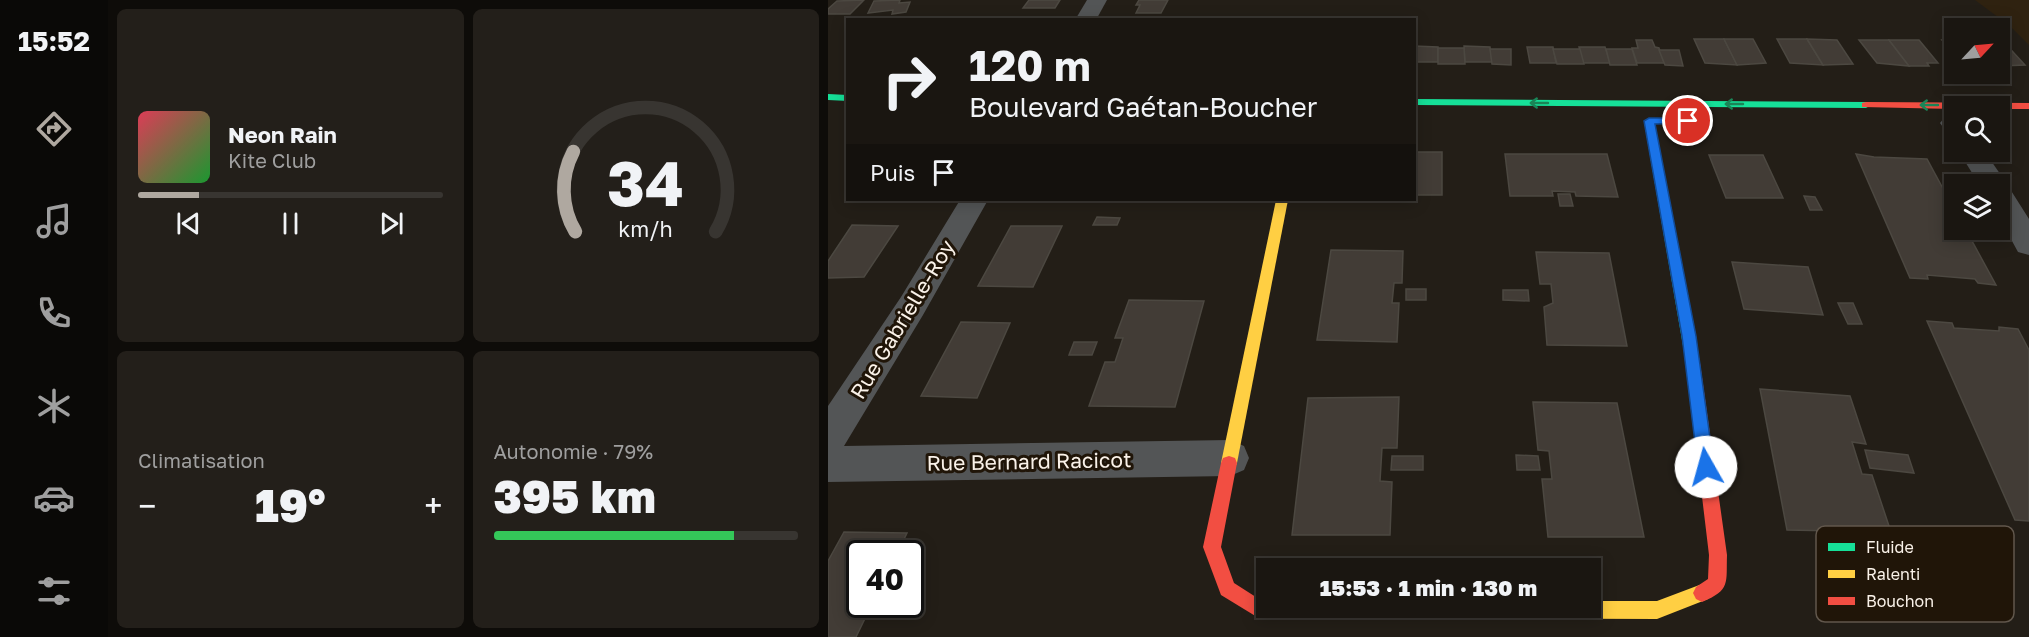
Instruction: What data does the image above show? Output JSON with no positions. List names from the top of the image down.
{
  "streets": {
    "street": ["Rue Gabrielle-Roy", "Rue Bernard Racicot"]
  },
  "legend": ["Fluide", "Ralenti", "Bouchon"],
  "north": "top right",
  "page": {
    "tabs": "15:52",
    "turn": ["120 m", "Boulevard Gaétan-Boucher"],
    "song": ["Neon Rain", "Kite Club"],
    "then": "Puis",
    "tile": [
      "Climatisation",
      ["Autonomie · 79%", "395 km"]
    ],
    "heat": ["−", "19°", "+"],
    "limit": "40",
    "trip": "15:53 · 1 min · 130 m",
    "gauge": ["34", "km/h"]
  }
}
